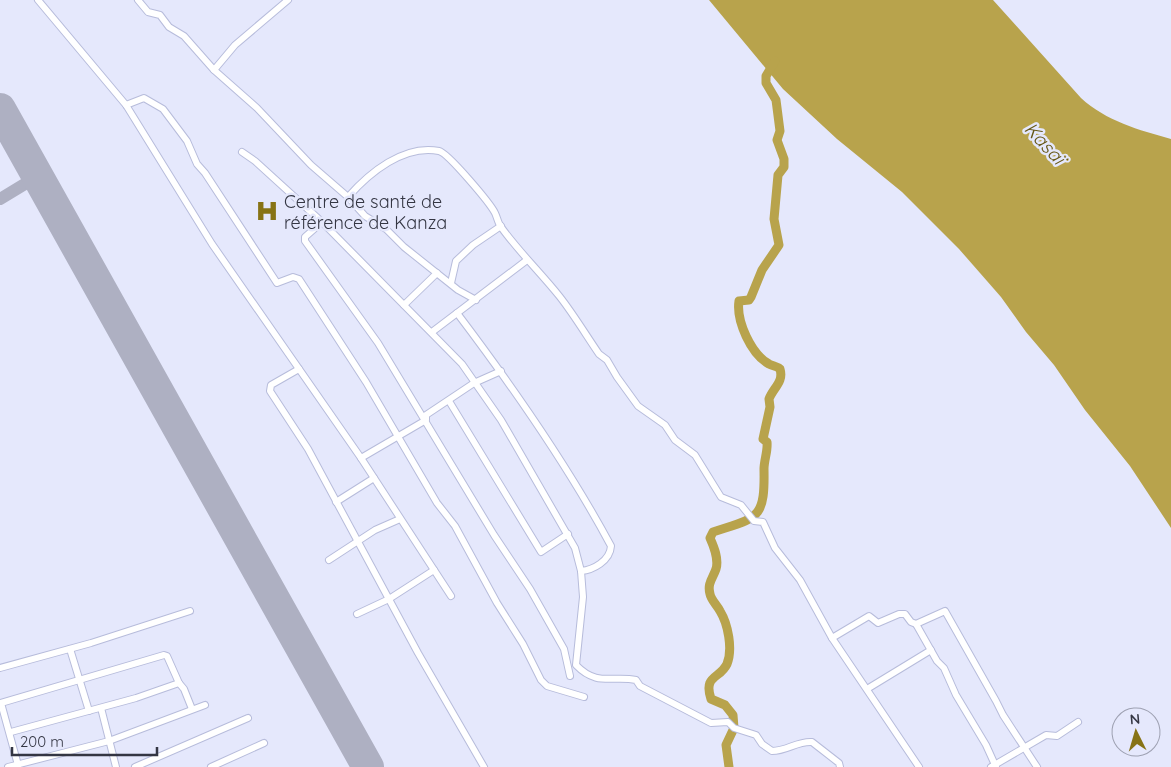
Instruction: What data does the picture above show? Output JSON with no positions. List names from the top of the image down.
{
  "water": ["Kasaï"],
  "places": {
    "hospital": ["Centre de santé de référence de Kanza"]
  },
  "scale_bar": "200 m",
  "north": "top"
}
